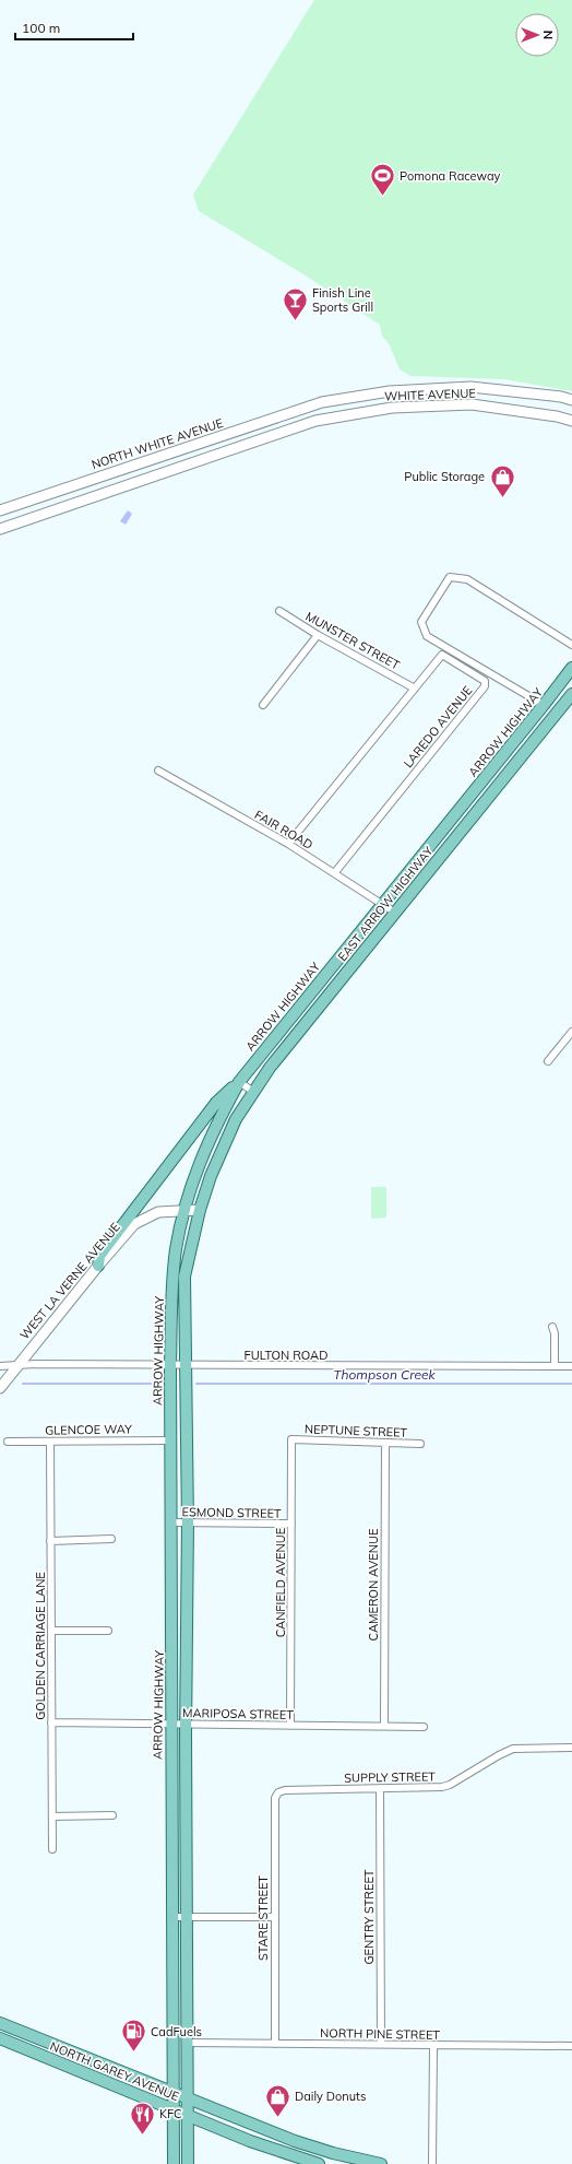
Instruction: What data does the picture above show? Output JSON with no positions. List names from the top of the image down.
{
  "streets": {
    "main road": [
      "WHITE AVENUE",
      "NORTH WHITE AVENUE",
      "ARROW HIGHWAY",
      "EAST ARROW HIGHWAY",
      "WEST LA VERNE AVENUE",
      "NORTH GAREY AVENUE"
    ],
    "street": [
      "MUNSTER STREET",
      "LAREDO AVENUE",
      "FAIR ROAD",
      "FULTON ROAD",
      "GLENCOE WAY",
      "NEPTUNE STREET",
      "ESMOND STREET",
      "CANFIELD AVENUE",
      "CAMERON AVENUE",
      "GOLDEN CARRIAGE LANE",
      "MARIPOSA STREET",
      "SUPPLY STREET",
      "GENTRY STREET",
      "STARE STREET",
      "NORTH PINE STREET"
    ]
  },
  "crossings": [
    ["WHITE AVENUE", "NORTH WHITE AVENUE"],
    ["MUNSTER STREET", "LAREDO AVENUE"],
    ["LAREDO AVENUE", "FAIR ROAD"],
    ["ARROW HIGHWAY", "FAIR ROAD"],
    ["ARROW HIGHWAY", "WEST LA VERNE AVENUE"],
    ["ARROW HIGHWAY", "FULTON ROAD"],
    ["ARROW HIGHWAY", "GLENCOE WAY"],
    ["ARROW HIGHWAY", "ESMOND STREET"],
    ["ARROW HIGHWAY", "MARIPOSA STREET"],
    ["ARROW HIGHWAY", "NORTH GAREY AVENUE"],
    ["FAIR ROAD", "EAST ARROW HIGHWAY"],
    ["EAST ARROW HIGHWAY", "WEST LA VERNE AVENUE"],
    ["WEST LA VERNE AVENUE", "FULTON ROAD"],
    ["GLENCOE WAY", "GOLDEN CARRIAGE LANE"],
    ["NEPTUNE STREET", "CANFIELD AVENUE"],
    ["NEPTUNE STREET", "CAMERON AVENUE"],
    ["ESMOND STREET", "CANFIELD AVENUE"],
    ["CANFIELD AVENUE", "MARIPOSA STREET"],
    ["CAMERON AVENUE", "MARIPOSA STREET"],
    ["GOLDEN CARRIAGE LANE", "MARIPOSA STREET"],
    ["SUPPLY STREET", "GENTRY STREET"],
    ["SUPPLY STREET", "STARE STREET"],
    ["GENTRY STREET", "NORTH PINE STREET"],
    ["STARE STREET", "NORTH PINE STREET"]
  ],
  "water": ["Thompson Creek"],
  "places": {
    "sports": ["Pomona Raceway"],
    "bar": ["Finish Line Sports Grill"],
    "shop": ["Public Storage", "Daily Donuts"],
    "fuel station": ["CadFuels"],
    "restaurant": ["KFC"]
  },
  "scale_bar": "100 m",
  "north": "right"
}
